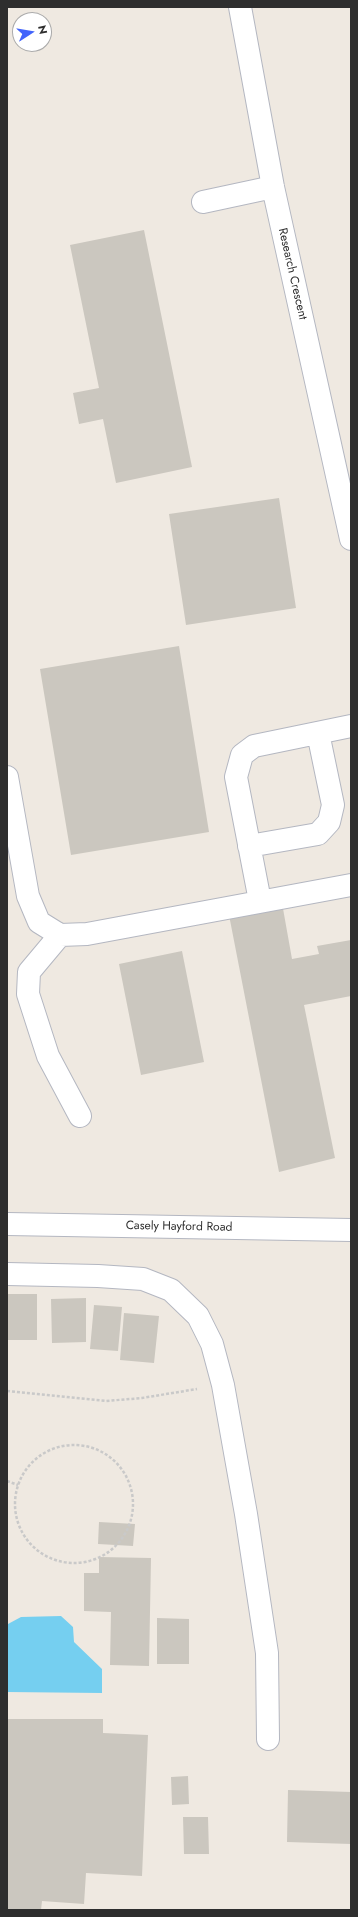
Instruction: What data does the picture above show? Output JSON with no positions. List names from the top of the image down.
{
  "streets": {
    "street": ["Research Crescent", "Casely Hayford Road"]
  },
  "north": "right"
}
